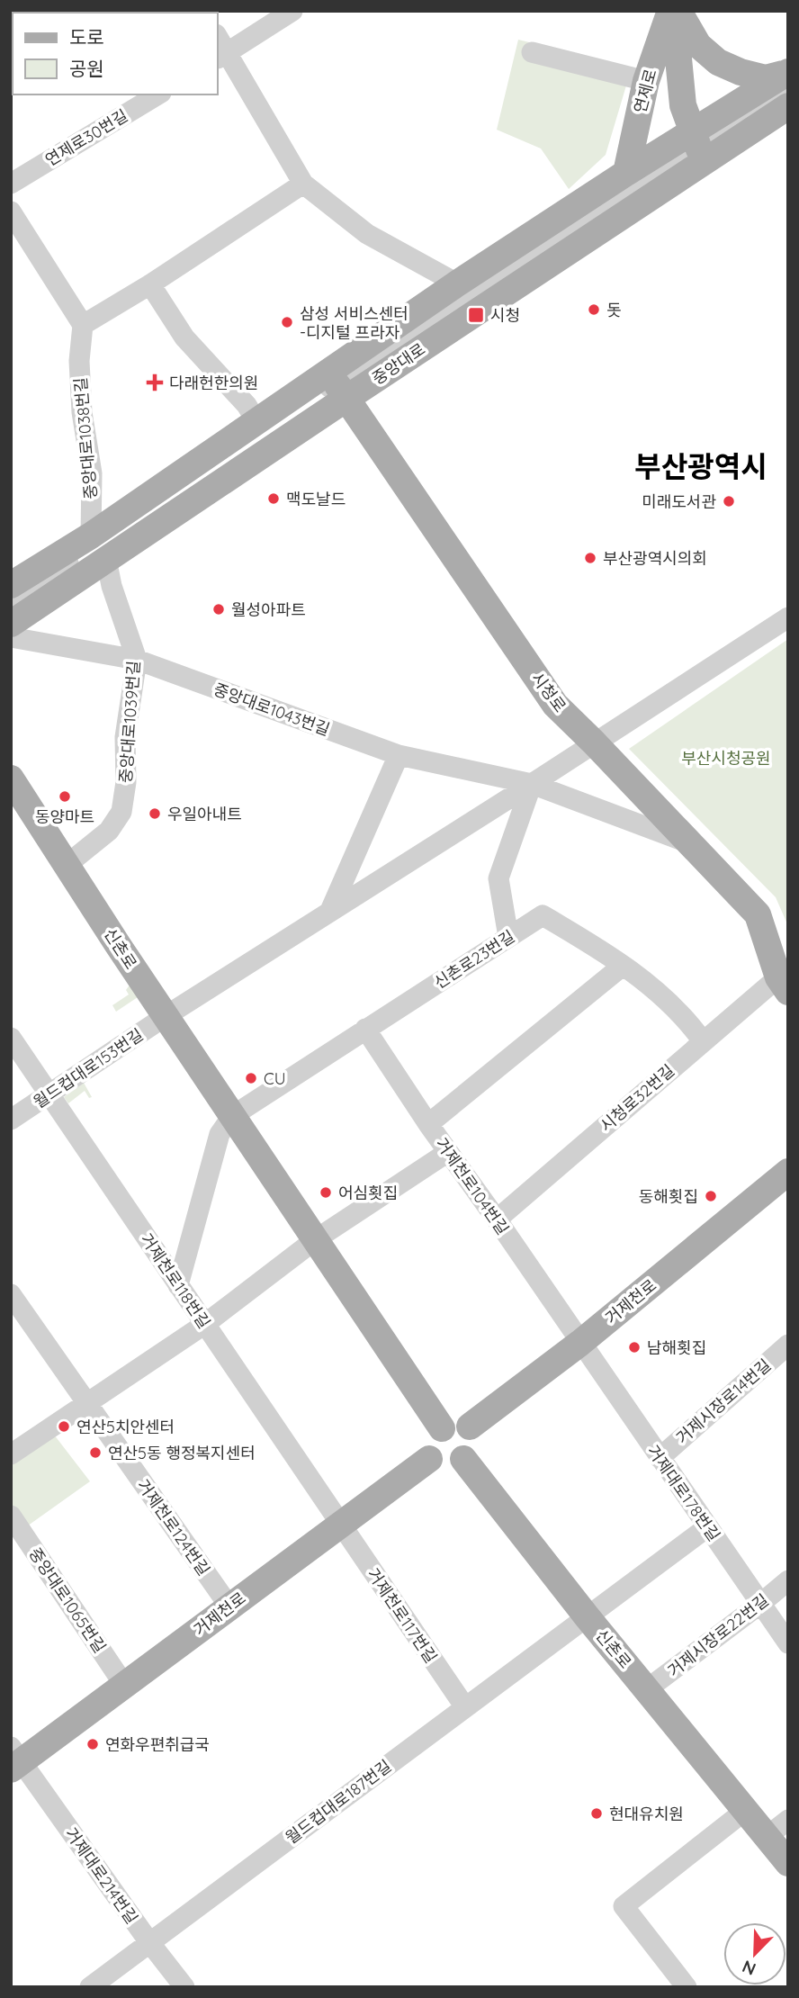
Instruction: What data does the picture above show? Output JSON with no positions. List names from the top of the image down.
{
  "streets": {
    "main road": [
      "연제로",
      "중앙대로",
      "시청로",
      "신촌로",
      "거제천로"
    ],
    "street": [
      "연제로30번길",
      "중앙대로1038번길",
      "중앙대로1043번길",
      "중앙대로1039번길",
      "신촌로23번길",
      "월드컵대로153번길",
      "시청로32번길",
      "거제천로104번길",
      "거제천로118번길",
      "거제시장로14번길",
      "거제대로178번길",
      "거제천로124번길",
      "중앙대로1065번길",
      "거제천로117번길",
      "거제시장로22번길",
      "월드컵대로187번길",
      "거제대로214번길"
    ]
  },
  "crossings": [
    ["연제로", "중앙대로"],
    ["중앙대로", "중앙대로1038번길"],
    ["중앙대로", "시청로"],
    ["중앙대로", "중앙대로1039번길"],
    ["시청로", "중앙대로1043번길"],
    ["시청로", "시청로32번길"],
    ["중앙대로1043번길", "중앙대로1039번길"],
    ["중앙대로1039번길", "신촌로"],
    ["신촌로", "신촌로23번길"],
    ["신촌로", "월드컵대로153번길"],
    ["신촌로", "거제천로"],
    ["신촌로", "거제시장로22번길"],
    ["신촌로", "월드컵대로187번길"],
    ["신촌로23번길", "시청로32번길"],
    ["신촌로23번길", "거제천로104번길"],
    ["월드컵대로153번길", "거제천로118번길"],
    ["시청로32번길", "거제천로104번길"],
    ["거제천로104번길", "거제천로"],
    ["거제천로104번길", "거제대로178번길"],
    ["거제천로118번길", "거제천로"],
    ["거제천로118번길", "거제천로117번길"],
    ["거제천로", "거제대로178번길"],
    ["거제천로", "거제천로124번길"],
    ["거제천로", "중앙대로1065번길"],
    ["거제천로", "거제천로117번길"],
    ["거제천로", "거제대로214번길"],
    ["거제시장로14번길", "거제대로178번길"],
    ["거제대로178번길", "거제시장로22번길"],
    ["거제대로178번길", "월드컵대로187번길"],
    ["거제천로117번길", "월드컵대로187번길"],
    ["월드컵대로187번길", "거제대로214번길"]
  ],
  "districts": ["부산광역시"],
  "parks": ["부산시청공원"],
  "places": {
    "other": [
      "돗",
      "삼성 서비스센터 -디지털 프라자",
      "맥도날드",
      "미래도서관",
      "부산광역시의회",
      "월성아파트",
      "동양마트",
      "우일아내트",
      "CU",
      "어심횟집",
      "동해횟집",
      "남해횟집",
      "연산5치안센터",
      "연산5동 행정복지센터",
      "연화우편취급국",
      "현대유치원"
    ],
    "transit": ["시청"],
    "health": ["다래헌한의원"]
  },
  "legend": ["도로", "공원"],
  "north": "bottom left"
}
